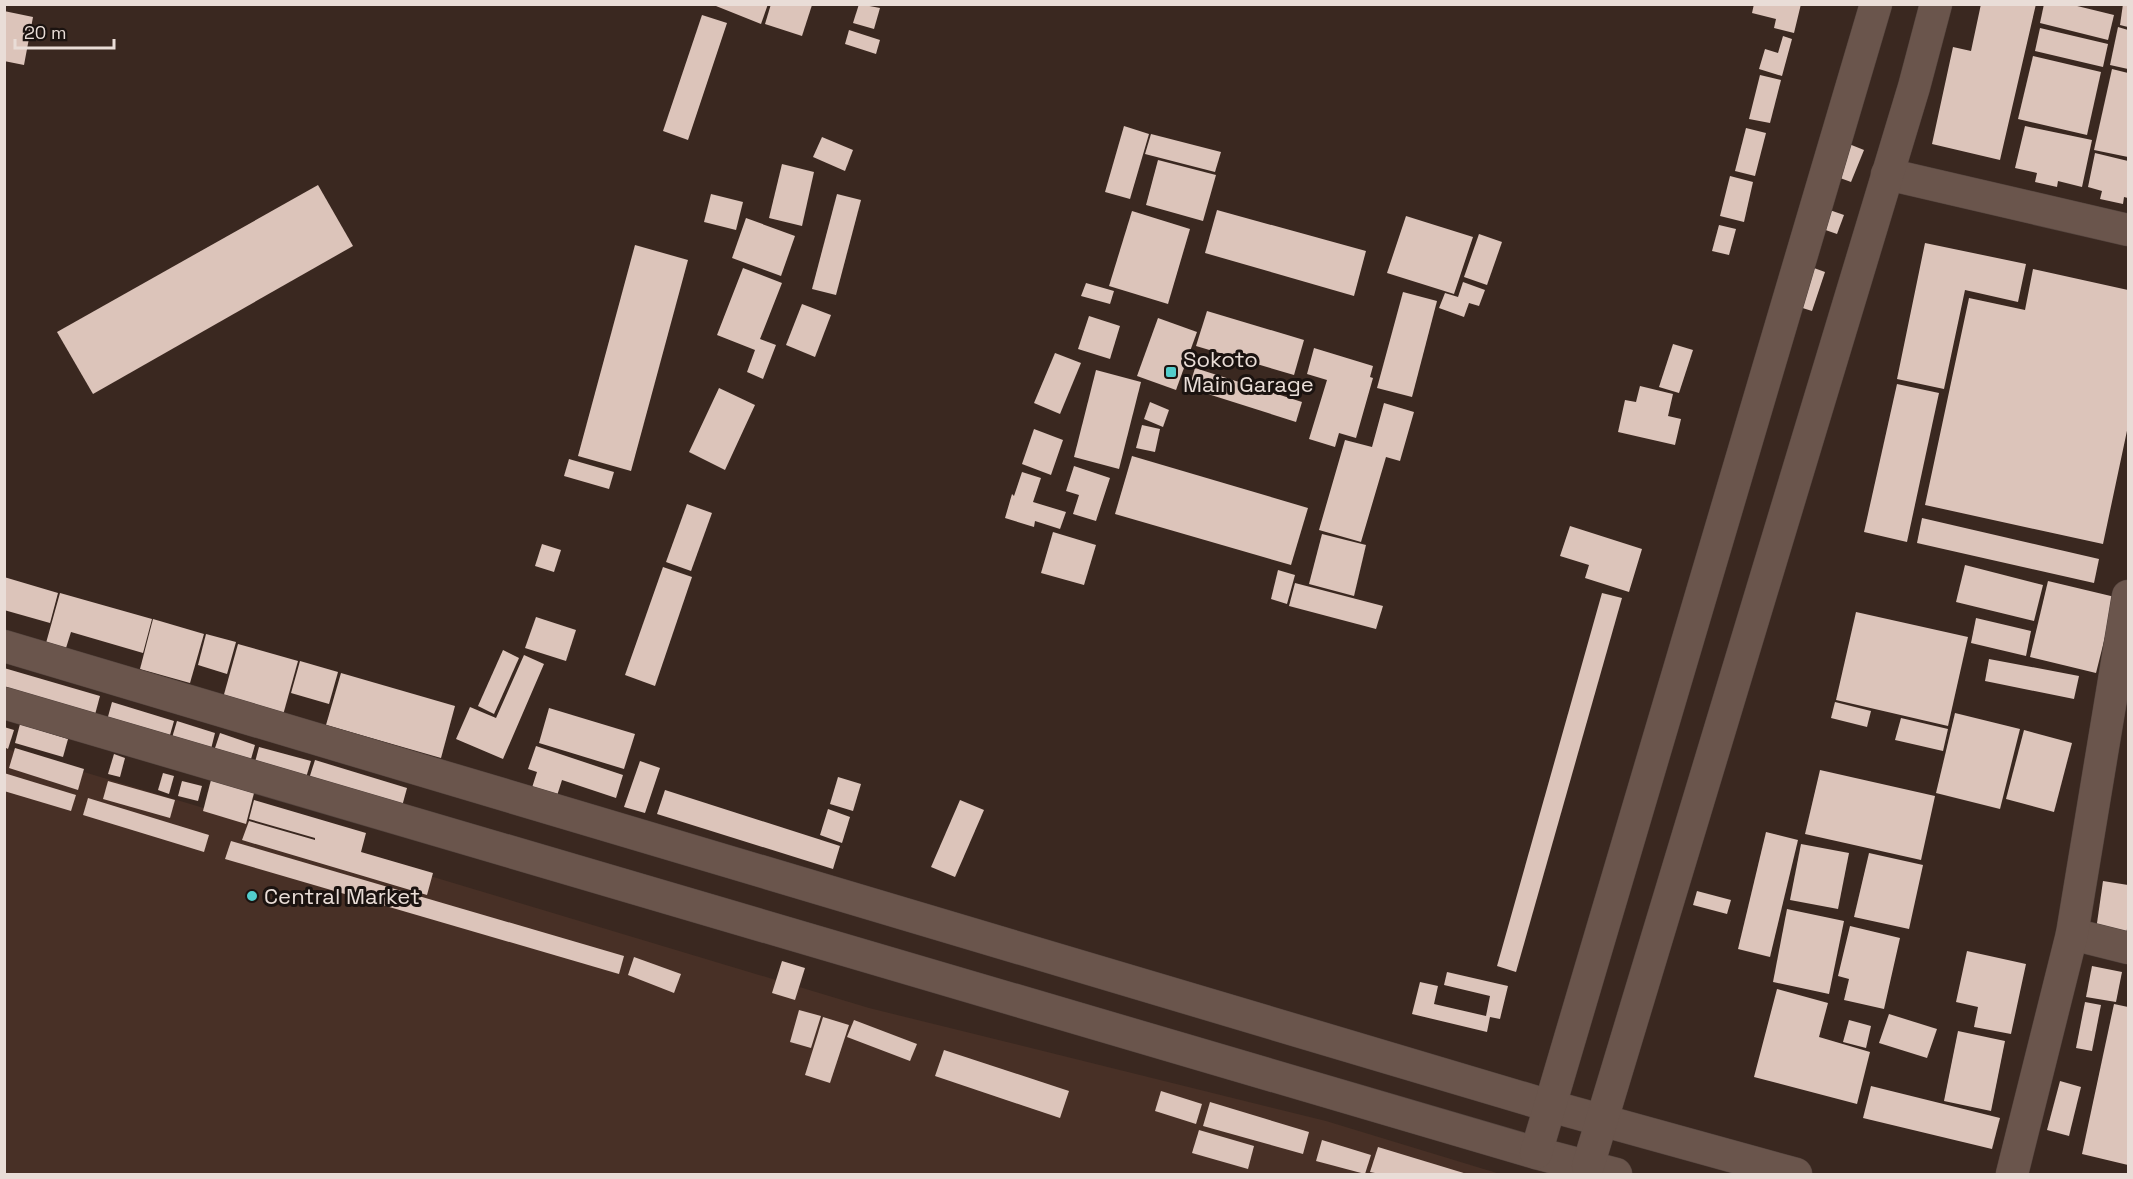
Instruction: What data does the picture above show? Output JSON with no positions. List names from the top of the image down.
{
  "places": {
    "transit": ["Sokoto Main Garage"],
    "other": ["Central Market"]
  },
  "scale_bar": "20 m"
}
